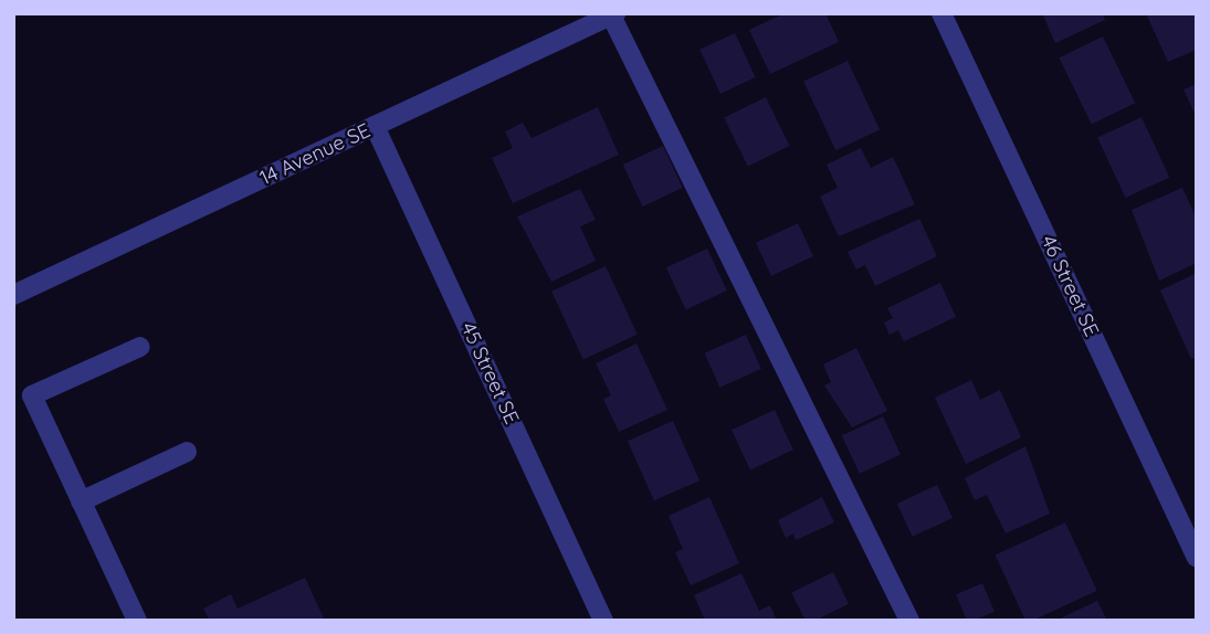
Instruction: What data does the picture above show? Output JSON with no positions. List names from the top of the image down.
{
  "streets": {
    "street": ["14 Avenue SE", "46 Street SE", "45 Street SE"]
  },
  "crossings": [
    ["14 Avenue SE", "45 Street SE"]
  ]
}
